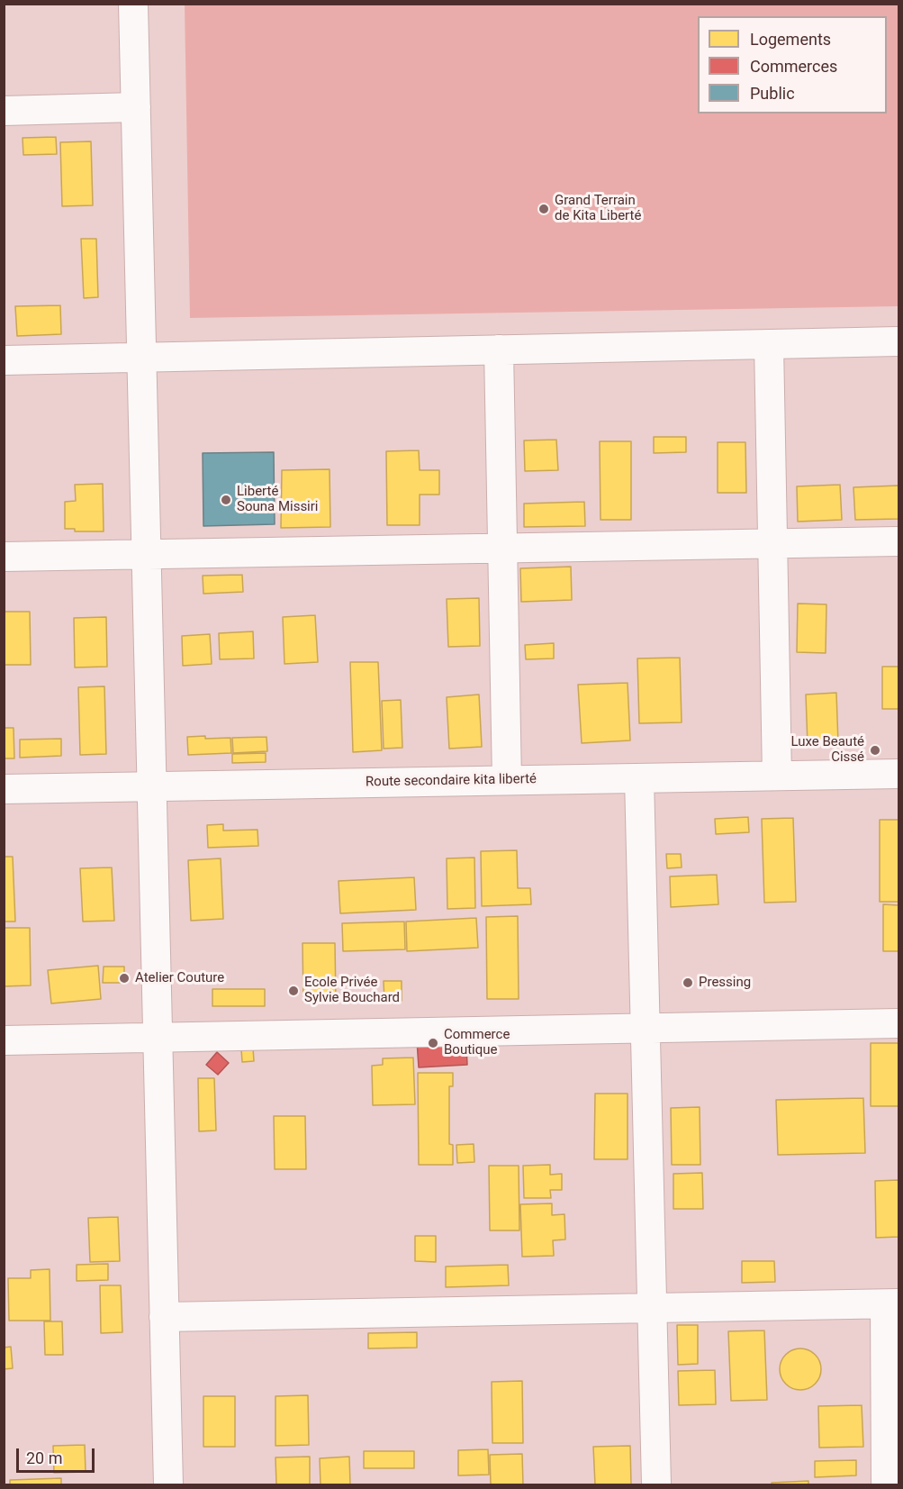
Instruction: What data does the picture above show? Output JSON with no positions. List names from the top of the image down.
{
  "streets": {
    "street": ["Route secondaire kita liberté"]
  },
  "places": [
    "Grand Terrain de Kita Liberté",
    "Liberté Souna Missiri",
    "Luxe Beauté Cissé",
    "Atelier Couture",
    "Pressing",
    "Ecole Privée Sylvie Bouchard",
    "Commerce Boutique"
  ],
  "legend": ["Logements", "Commerces", "Public"],
  "scale_bar": "20 m"
}
